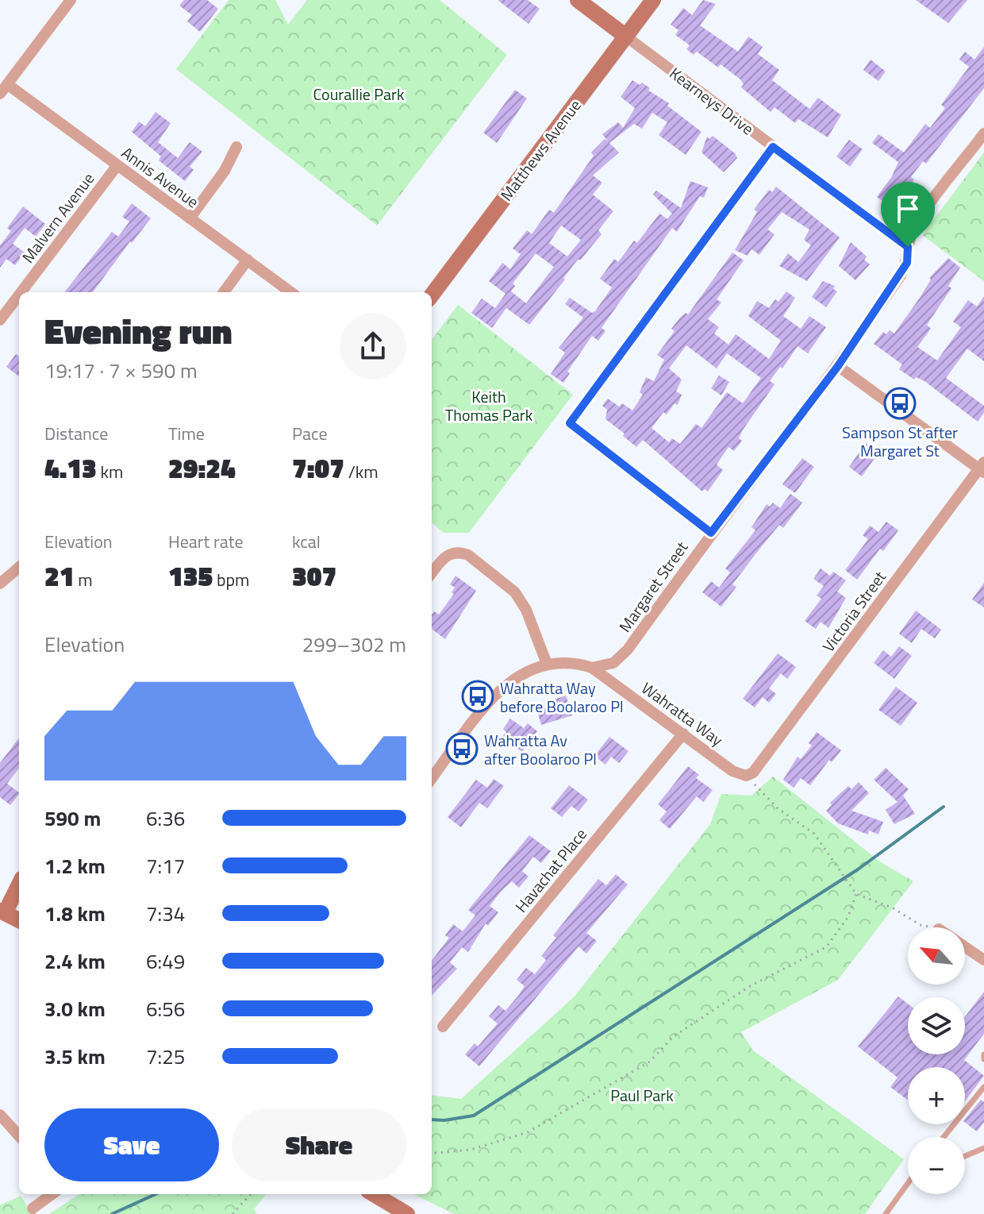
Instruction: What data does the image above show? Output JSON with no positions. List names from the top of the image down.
{
  "streets": {
    "street": [
      "Kearneys Drive",
      "Matthews Avenue",
      "Annis Avenue",
      "Malvern Avenue",
      "Margaret Street",
      "Victoria Street",
      "Wahratta Way",
      "Havachat Place"
    ]
  },
  "crossings": [
    ["Kearneys Drive", "Matthews Avenue"],
    ["Kearneys Drive", "Margaret Street"],
    ["Annis Avenue", "Malvern Avenue"],
    ["Margaret Street", "Wahratta Way"],
    ["Victoria Street", "Wahratta Way"],
    ["Wahratta Way", "Havachat Place"]
  ],
  "parks": ["Courallie Park", "Keith Thomas Park", "Paul Park"],
  "places": {
    "bus stop": ["Sampson St after Margaret St", "Wahratta Way before Boolaroo Pl", "Wahratta Av after Boolaroo Pl"]
  },
  "north": "top left",
  "page": {
    "heading": ["Evening run", "19:17 · 7 × 590 m"],
    "stats": [
      ["Distance", "4.13 km"],
      ["Time", "29:24"],
      ["Pace", "7:07 /km"],
      ["Elevation", "21 m"],
      ["Heart rate", "135 bpm"],
      ["kcal", "307"]
    ],
    "chart": ["Elevation", "299–302 m"],
    "list": [
      {
        "name": "590 m",
        "note": "6:36"
      },
      {
        "name": "1.2 km",
        "note": "7:17"
      },
      {
        "name": "1.8 km",
        "note": "7:34"
      },
      {
        "name": "2.4 km",
        "note": "6:49"
      },
      {
        "name": "3.0 km",
        "note": "6:56"
      },
      {
        "name": "3.5 km",
        "note": "7:25"
      }
    ],
    "map_buttons": ["+", "−"],
    "buttons": ["Save", "Share"]
  }
}
